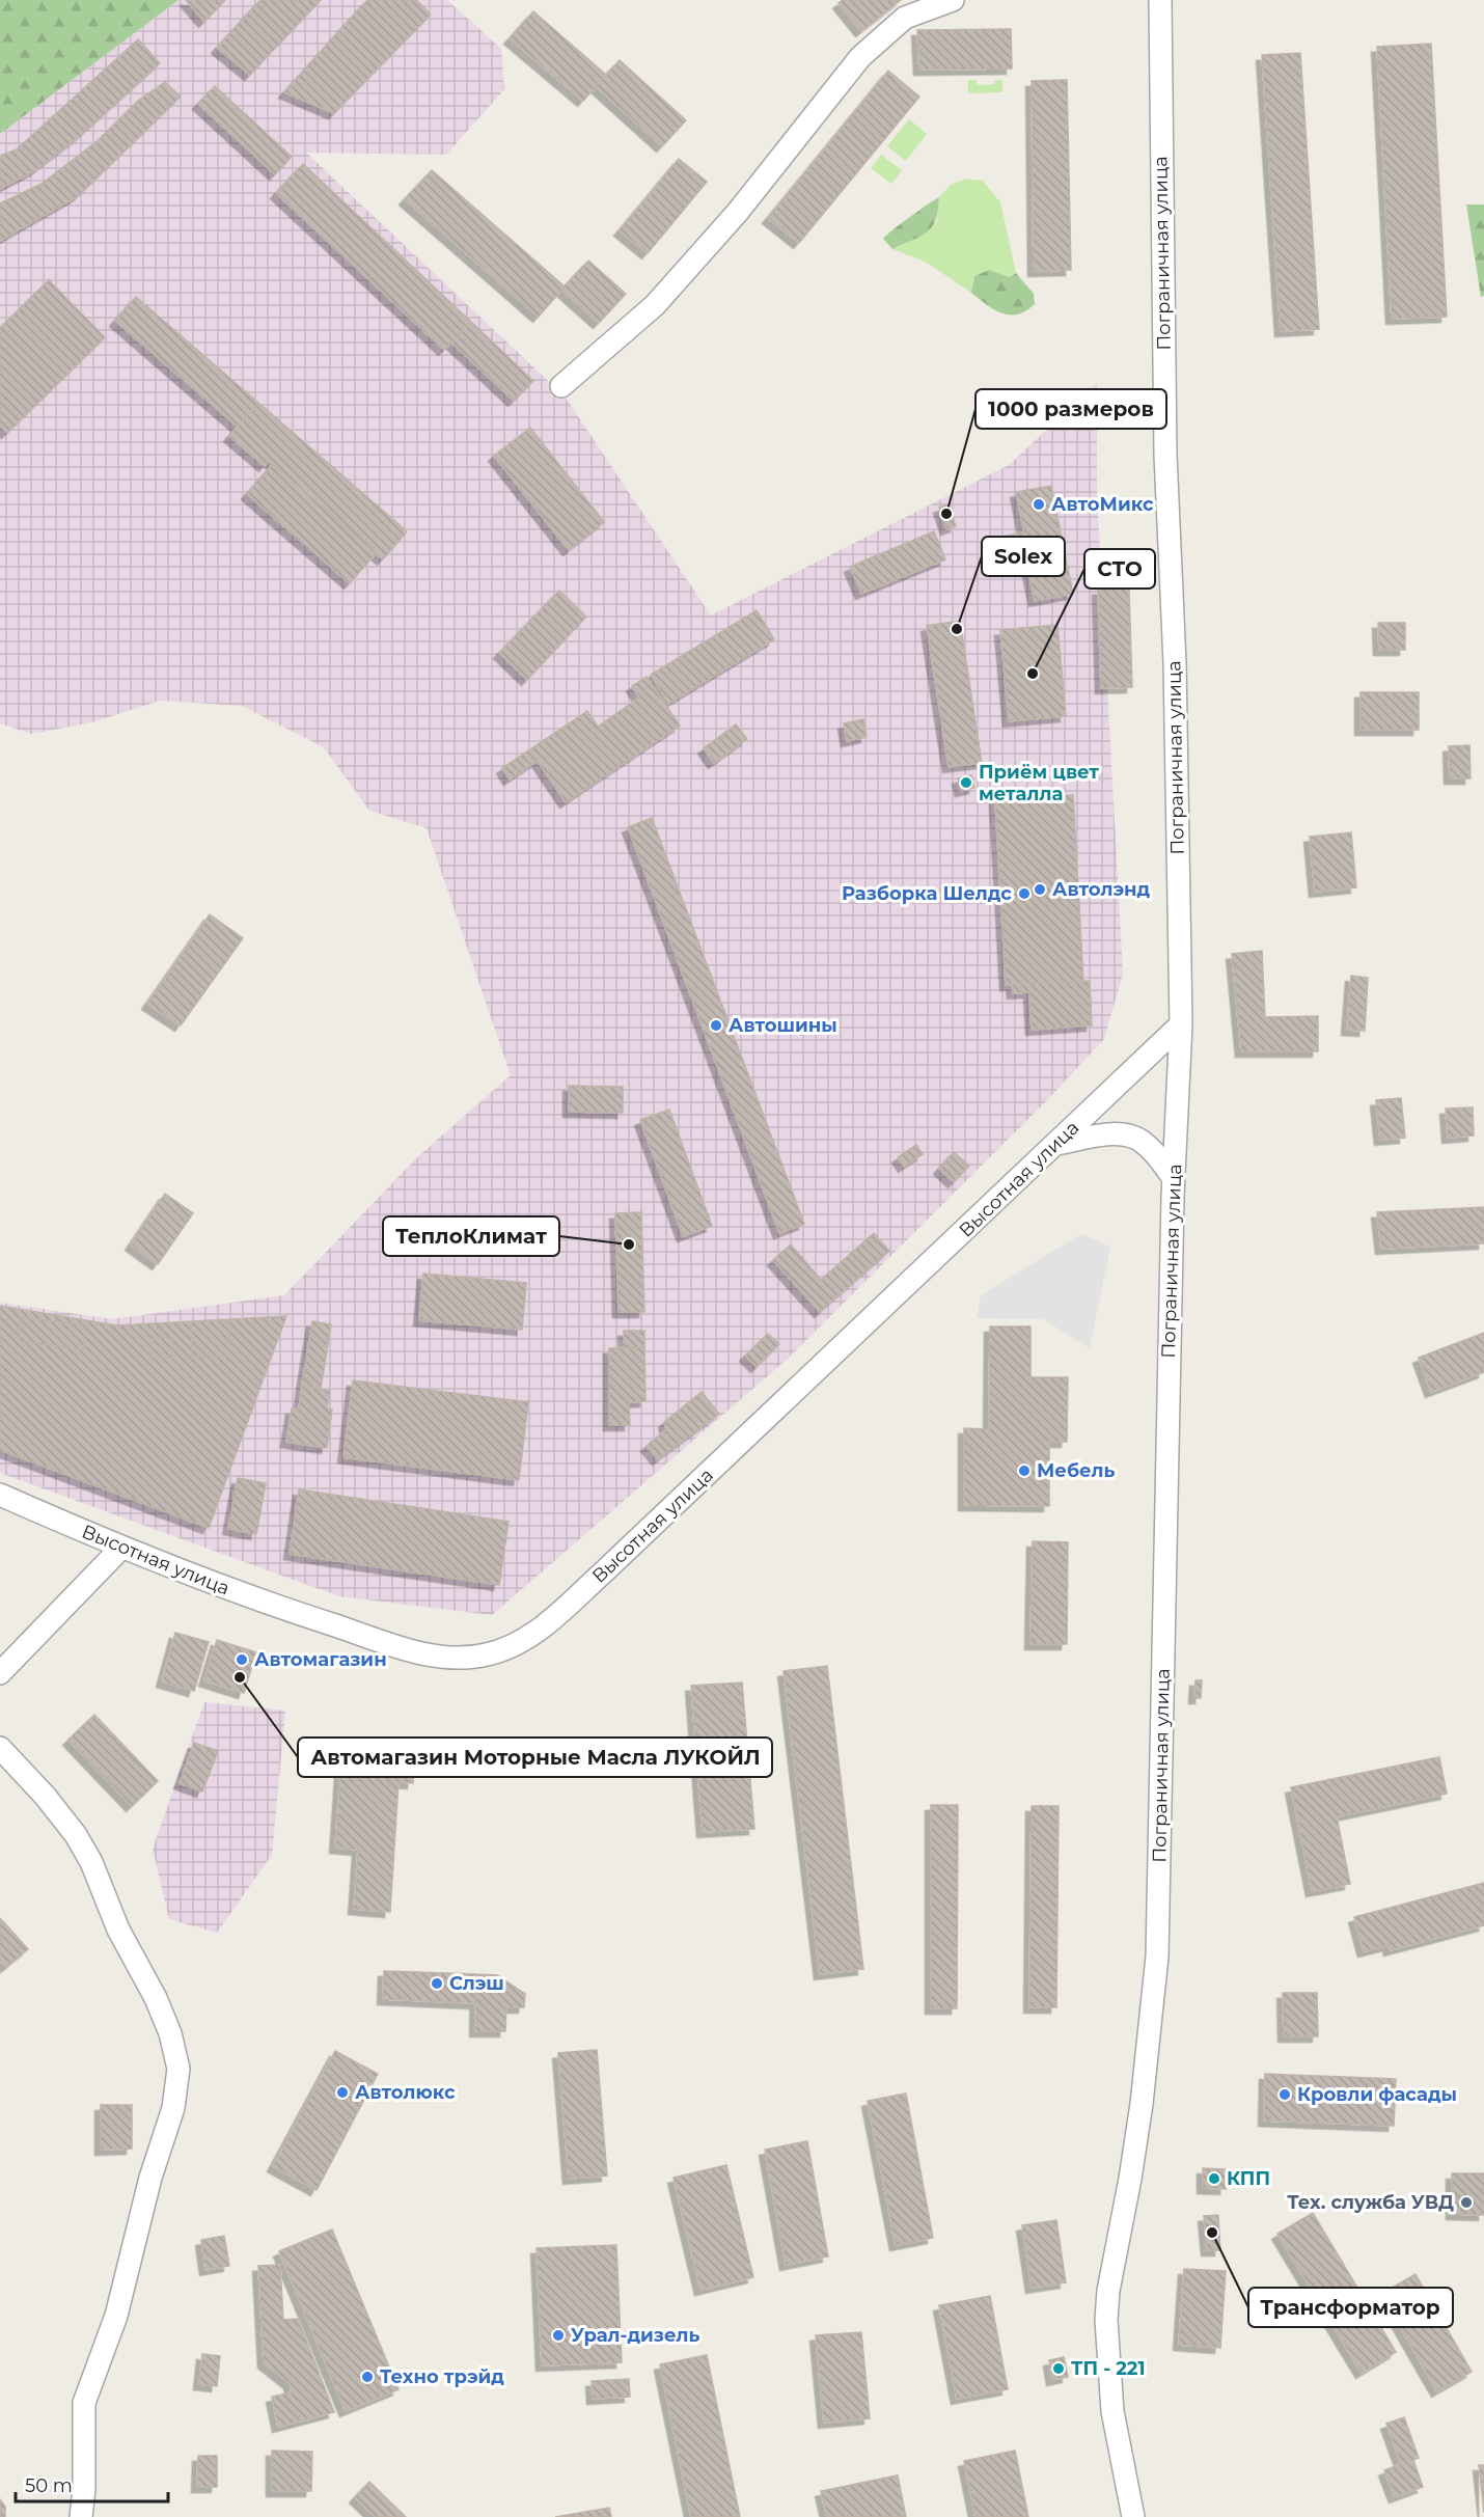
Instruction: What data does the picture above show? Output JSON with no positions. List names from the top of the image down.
{
  "streets": {
    "street": ["Пограничная улица", "Высотная улица"]
  },
  "crossings": [
    ["Пограничная улица", "Высотная улица"]
  ],
  "places": [
    "АвтоМикс",
    "1000 размеров",
    "Solex",
    "СТО",
    "Приём цвет металла",
    "Автолэнд",
    "Разборка Шелдс",
    "Автошины",
    "ТеплоКлимат",
    "Мебель",
    "Автомагазин",
    "Автомагазин Моторные Масла ЛУКОЙЛ",
    "Слэш",
    "Автолюкс",
    "Кровли фасады",
    "КПП",
    "Тех. служба УВД",
    "Трансформатор",
    "Урал-дизель",
    "ТП - 221",
    "Техно трэйд"
  ],
  "scale_bar": "50 m"
}
